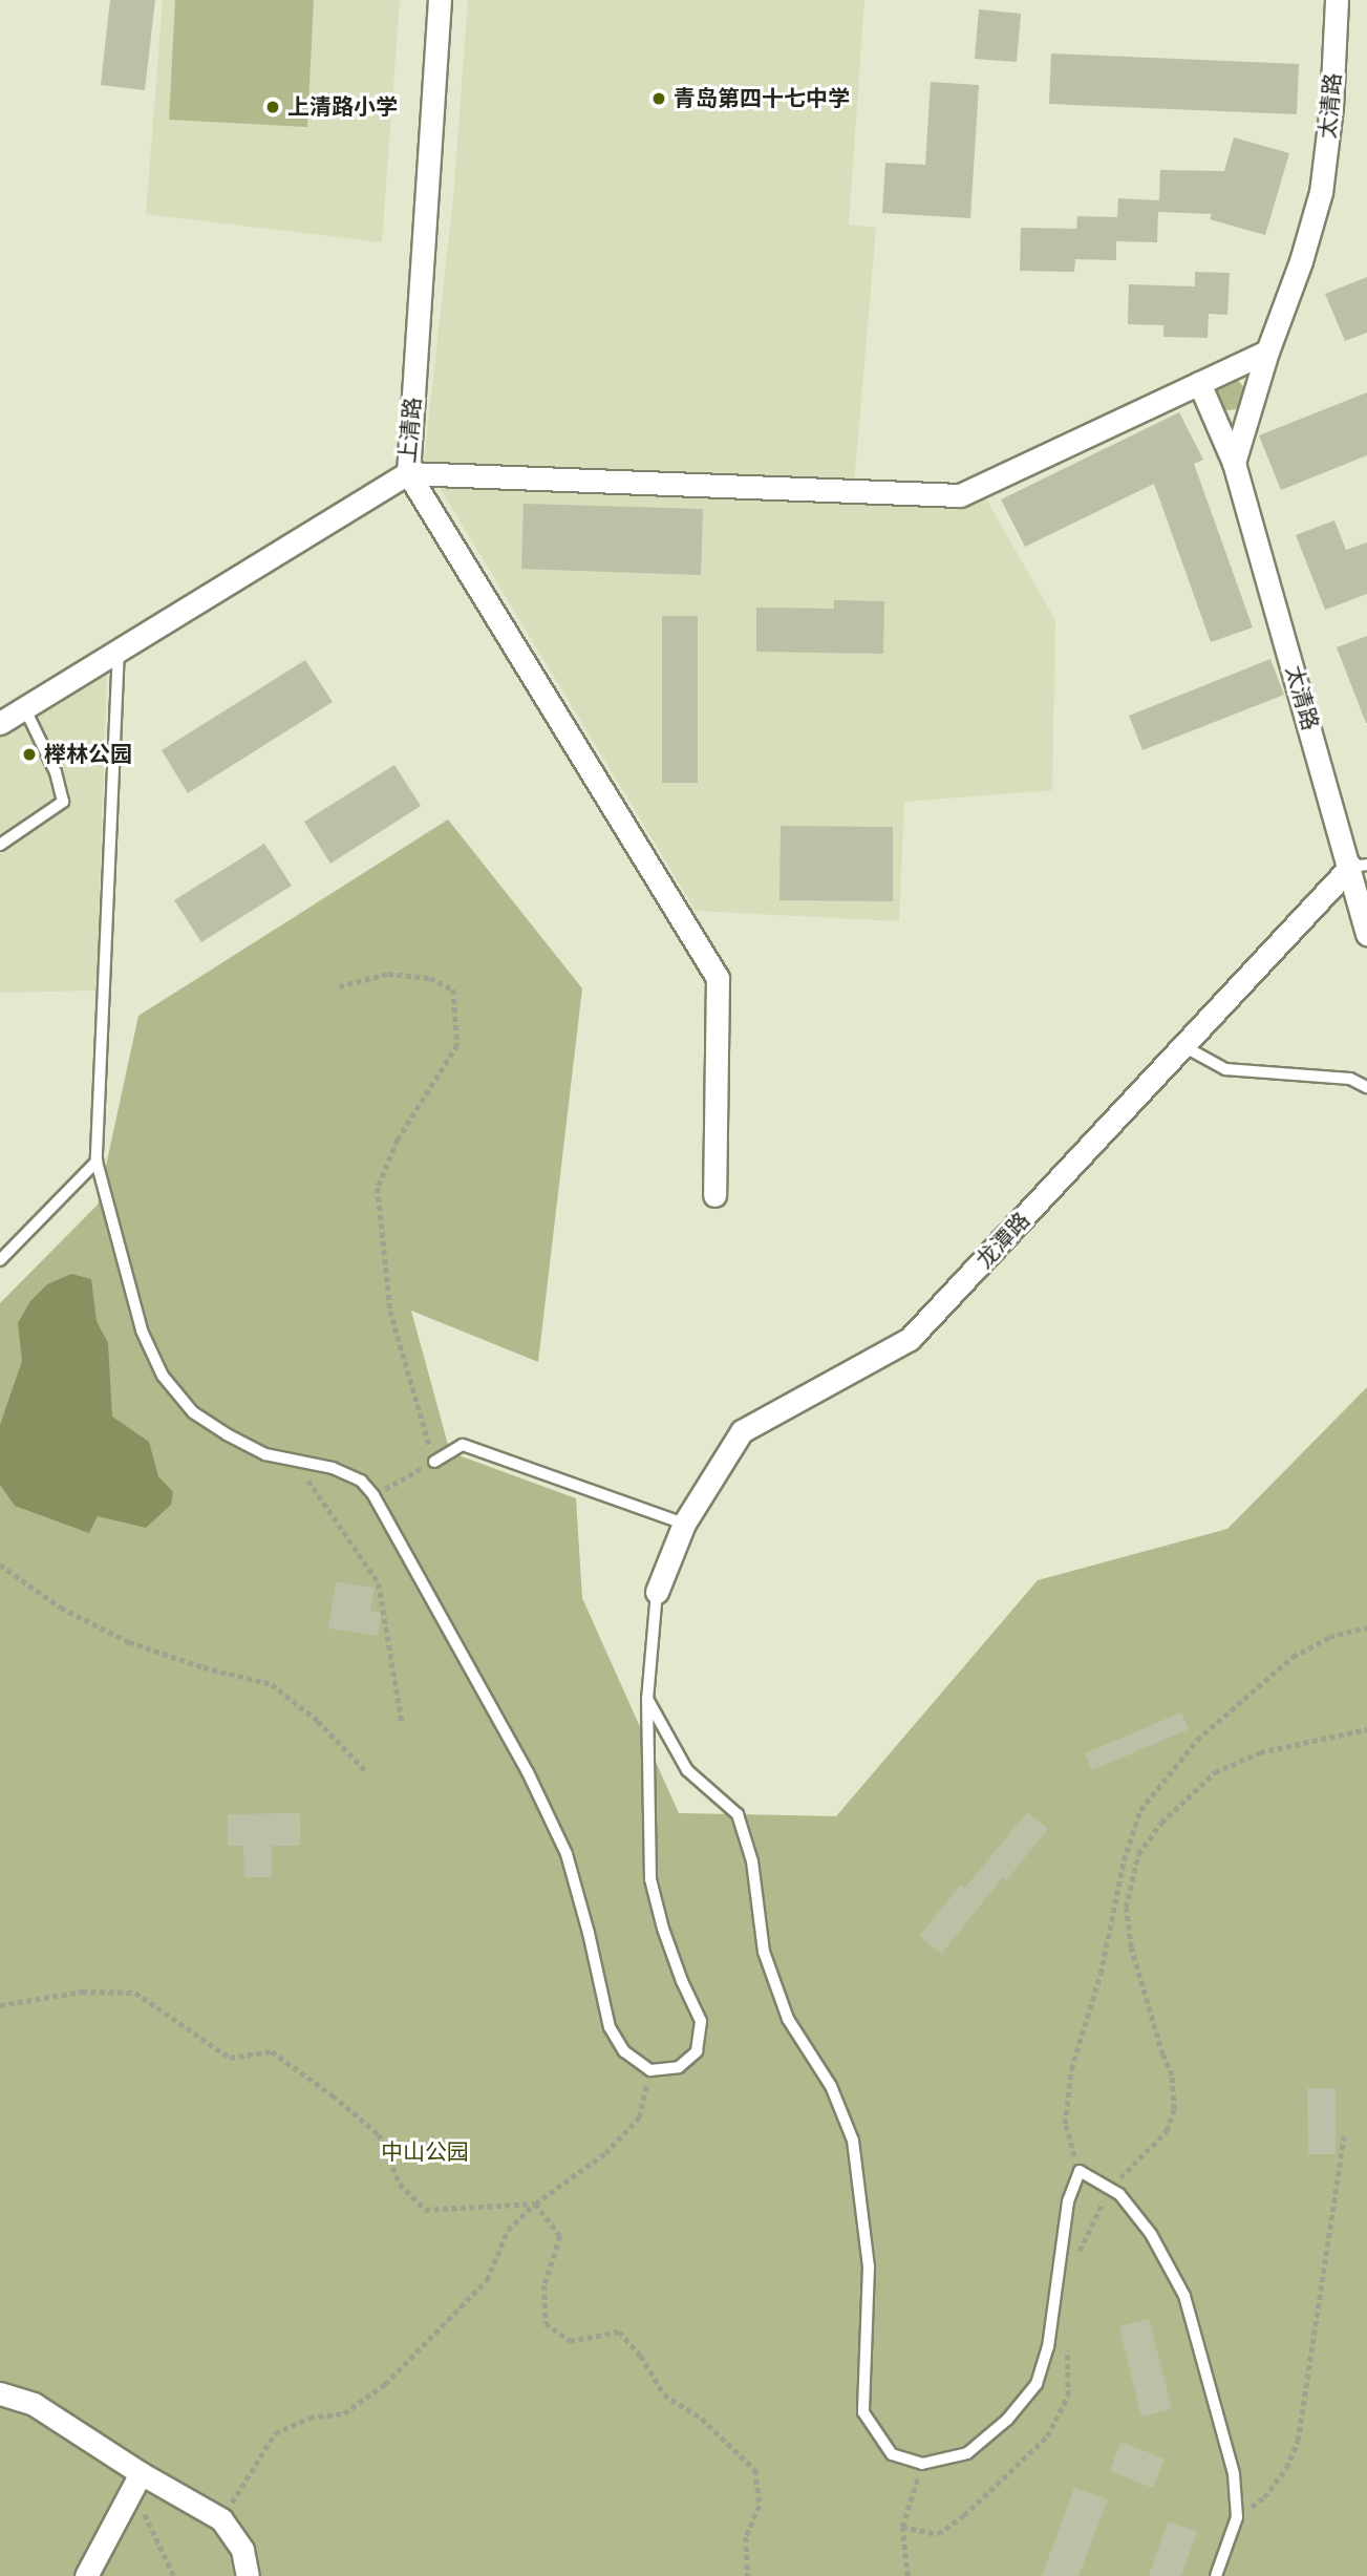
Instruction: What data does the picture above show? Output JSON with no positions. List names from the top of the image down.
{
  "streets": {
    "street": ["太清路", "上清路", "龙潭路"]
  },
  "crossings": [
    ["太清路", "龙潭路"]
  ],
  "parks": ["中山公园"],
  "places": ["青岛第四十七中学", "上清路小学", "榉林公园"]
}
